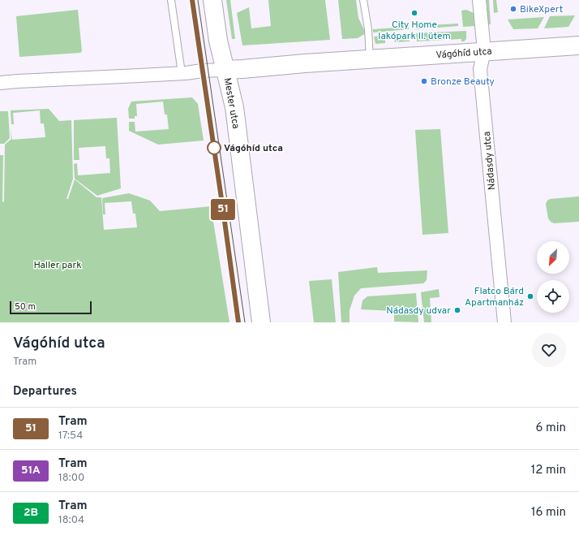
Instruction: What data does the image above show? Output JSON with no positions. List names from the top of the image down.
{
  "streets": {
    "street": ["Vágóhíd utca", "Mester utca", "Nádasdy utca"]
  },
  "crossings": [
    ["Vágóhíd utca", "Mester utca"],
    ["Vágóhíd utca", "Nádasdy utca"]
  ],
  "parks": ["Haller park"],
  "places": [
    "BikeXpert",
    "City Home lakópark II. ütem",
    "Bronze Beauty",
    "Vágóhíd utca",
    "Flatco Bárd Apartmanház",
    "Nádasdy udvar"
  ],
  "lines": ["tram line 51"],
  "scale_bar": "50 m",
  "north": "bottom left",
  "page": {
    "on_map": "51",
    "scale": "50 m",
    "heading": [
      ["Vágóhíd utca", "Tram"],
      "Departures"
    ],
    "list": [
      {
        "mark": "51",
        "name": "Tram",
        "note": "17:54",
        "value": "6 min"
      },
      {
        "mark": "51A",
        "name": "Tram",
        "note": "18:00",
        "value": "12 min"
      },
      {
        "mark": "2B",
        "name": "Tram",
        "note": "18:04",
        "value": "16 min"
      }
    ]
  }
}
